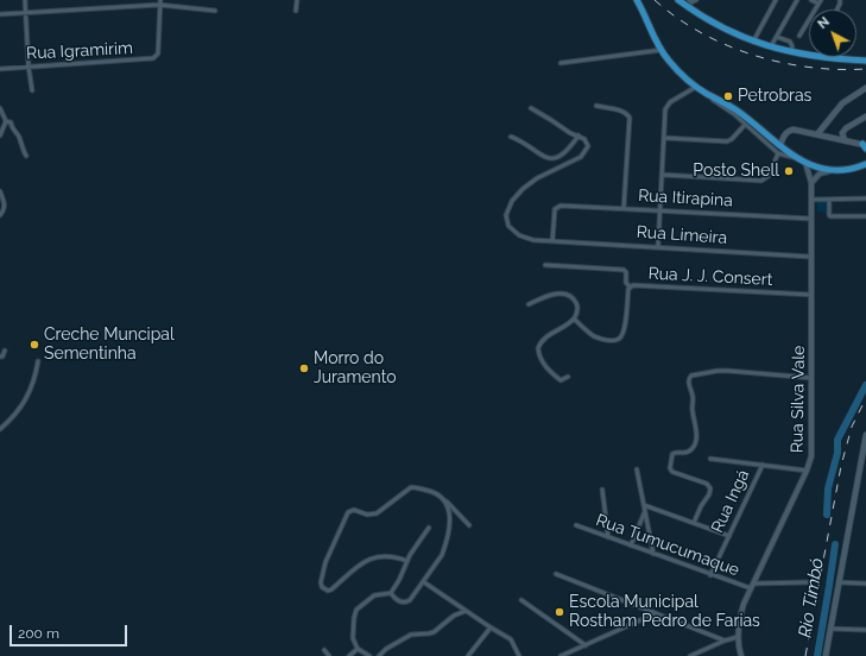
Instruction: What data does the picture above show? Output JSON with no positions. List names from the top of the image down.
{
  "streets": {
    "street": [
      "Rua Igramirim",
      "Rua Itirapina",
      "Rua Limeira",
      "Rua J. J. Consert",
      "Rua Silva Vale",
      "Rua Ingá",
      "Rua Tumucumaque"
    ]
  },
  "crossings": [
    ["Rua Itirapina", "Rua Limeira"],
    ["Rua Itirapina", "Rua Silva Vale"],
    ["Rua Limeira", "Rua Silva Vale"],
    ["Rua J. J. Consert", "Rua Silva Vale"],
    ["Rua Silva Vale", "Rua Tumucumaque"],
    ["Rua Ingá", "Rua Tumucumaque"]
  ],
  "water": ["Rio Timbó"],
  "places": [
    "Petrobras",
    "Posto Shell",
    "Creche Muncipal Sementinha",
    "Morro do Juramento",
    "Escola Municipal Rostham Pedro de Farias"
  ],
  "scale_bar": "200 m",
  "north": "top left"
}
